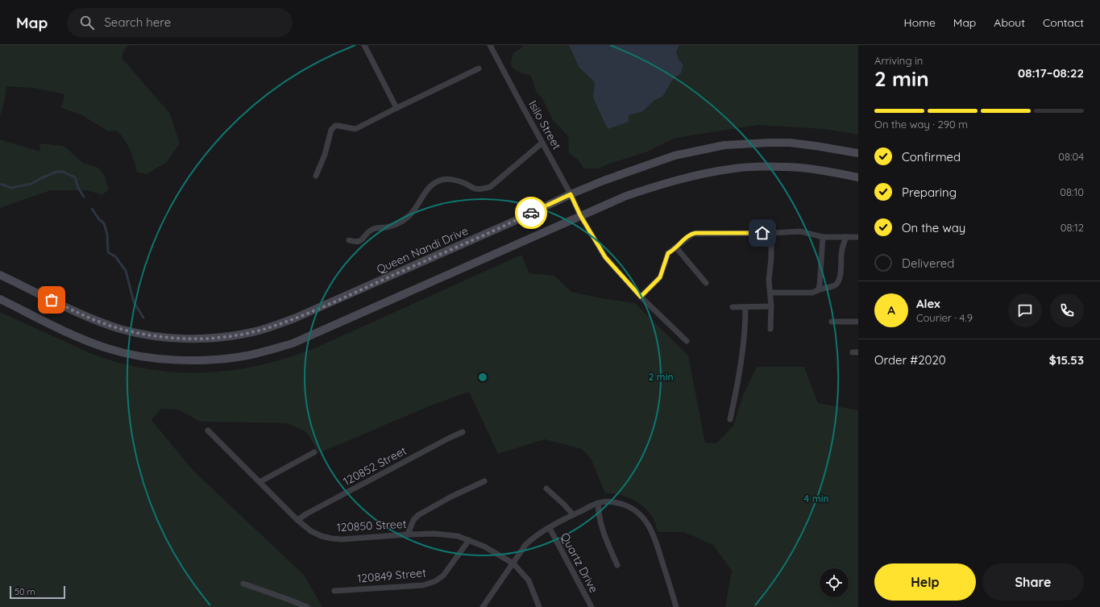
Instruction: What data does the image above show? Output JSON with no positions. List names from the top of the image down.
{
  "streets": {
    "main road": ["Queen Nandi Drive"],
    "street": [
      "Isilo Street",
      "120852 Street",
      "120850 Street",
      "Quartz Drive",
      "120849 Street"
    ]
  },
  "crossings": [
    ["Isilo Street", "Queen Nandi Drive"],
    ["120852 Street", "120850 Street"],
    ["120850 Street", "120849 Street"]
  ],
  "scale_bar": "50 m",
  "page": {
    "header": "Map",
    "search": "Search here",
    "nav": [
      "Home",
      "Map",
      "About",
      "Contact"
    ],
    "heading": ["2 min", "Arriving in", "08:17–08:22"],
    "panel": [
      "Alex",
      "Courier · 4.9",
      "Order #2020",
      "$15.53"
    ],
    "bar": "On the way · 290 m",
    "list": [
      ["Confirmed", "08:04"],
      ["Preparing", "08:10"],
      ["On the way", "08:12"],
      "Delivered"
    ],
    "round": "A",
    "buttons": ["Help", "Share"],
    "scale": "50 m"
  },
  "rings": ["2 min", "4 min"]
}
